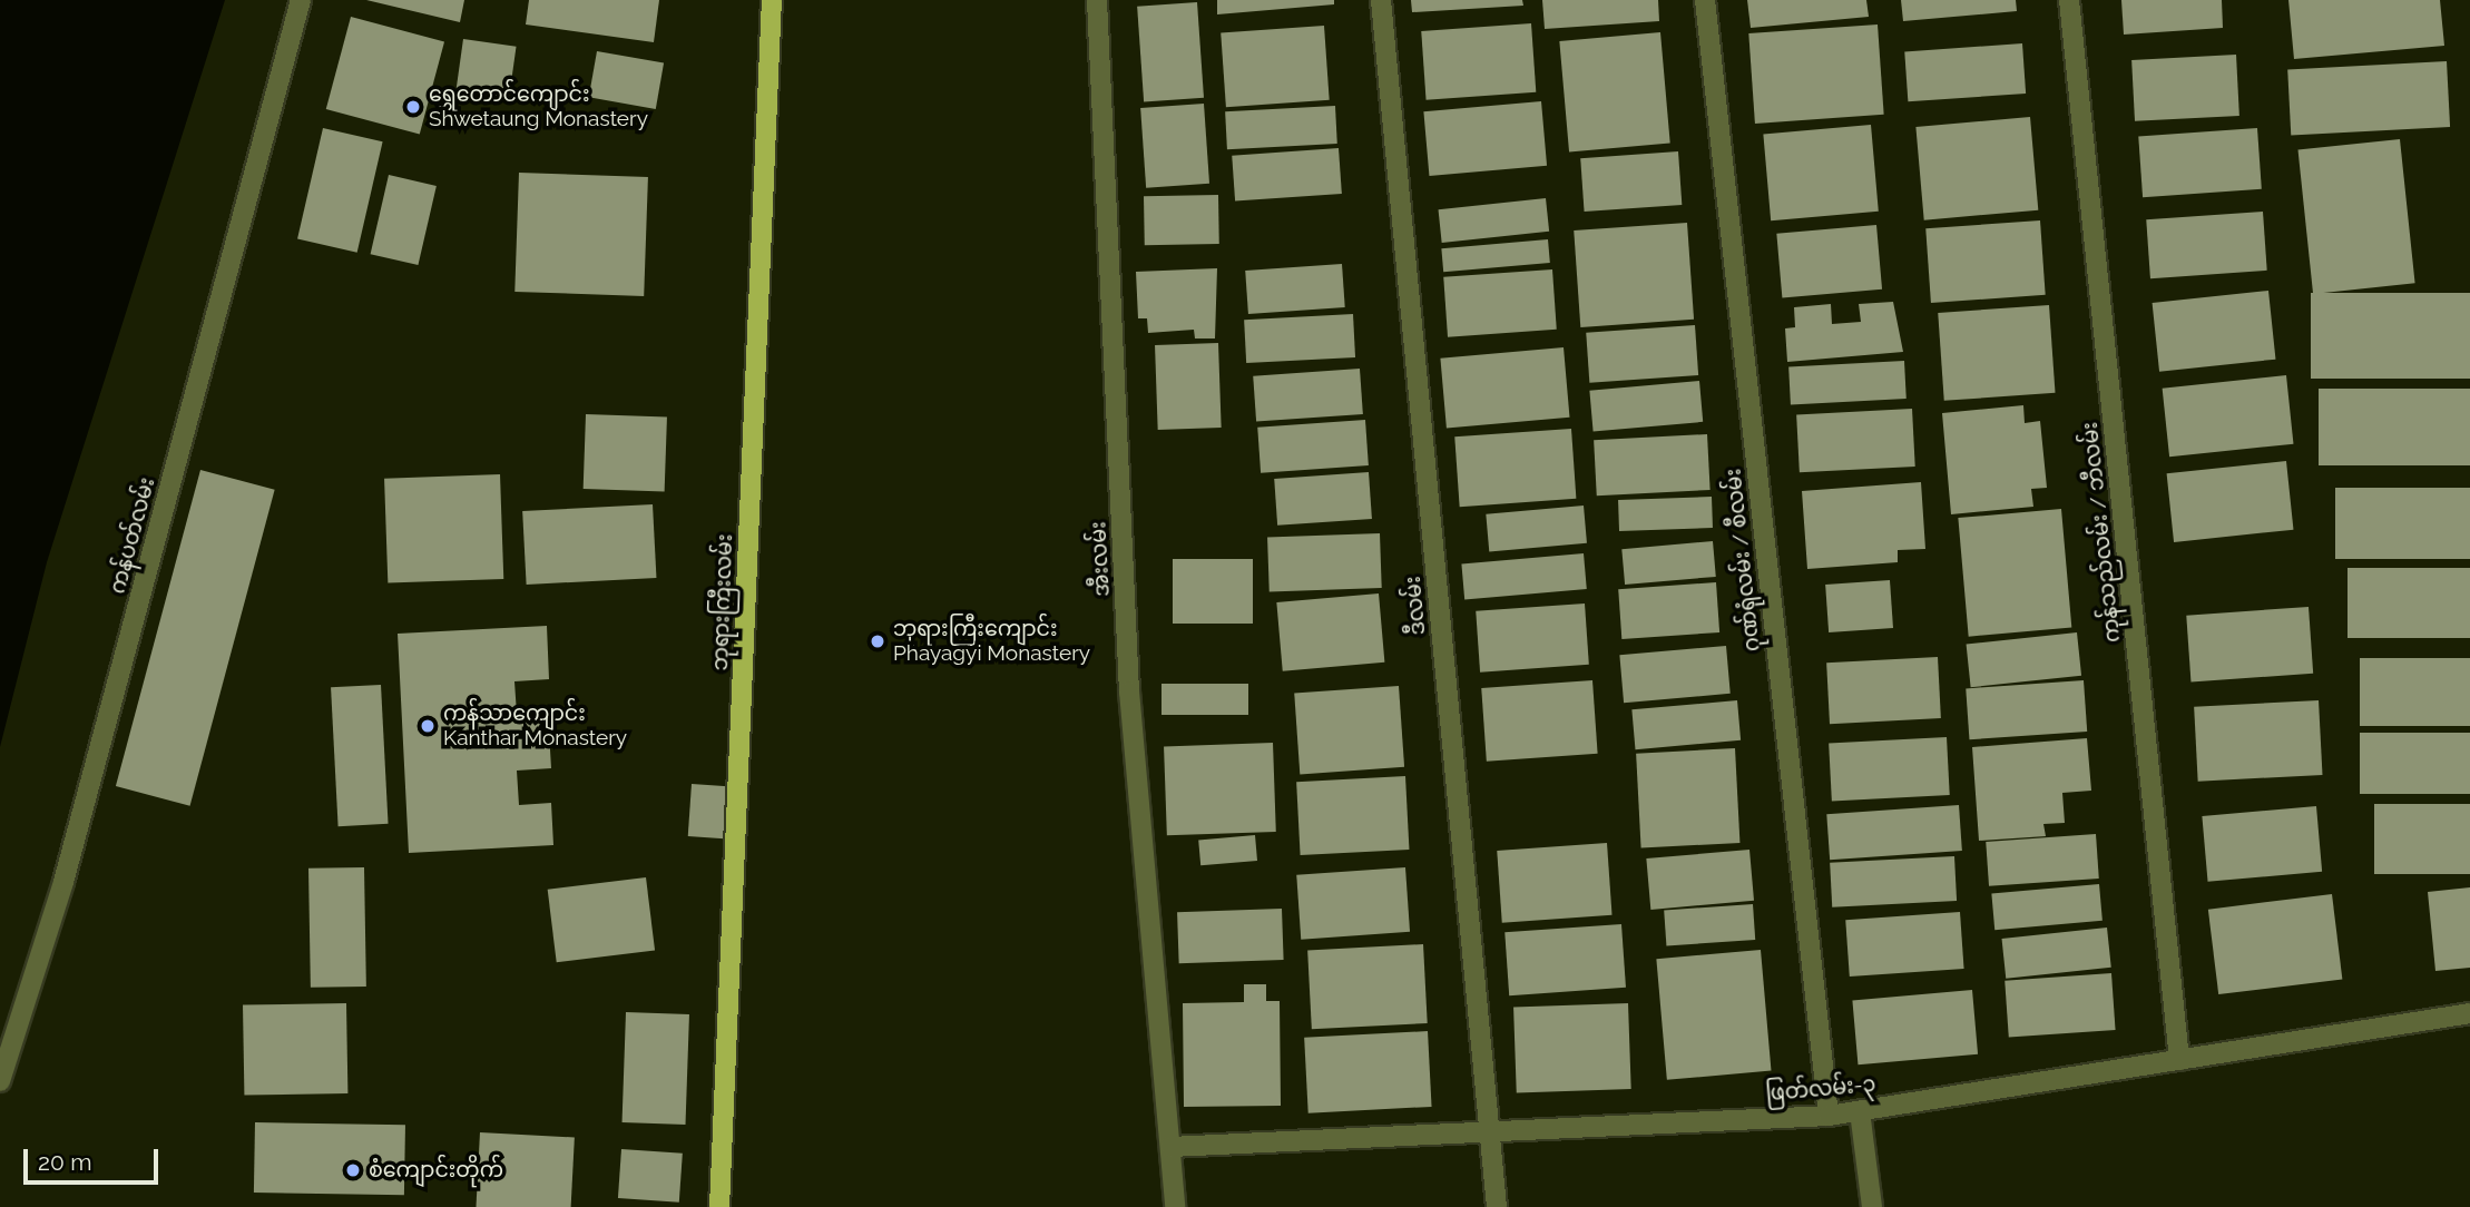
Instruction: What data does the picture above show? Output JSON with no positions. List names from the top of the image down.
{
  "streets": {
    "main road": ["ဘုရားကြီးလမ်း"],
    "street": [
      "ကုန်သည်လမ်း / ဘီလမ်း",
      "ကန်ပတ်လမ်း",
      "အီးလမ်း",
      "ဂုဏ်ရုံလမ်း / စီလမ်း",
      "ဒီလမ်း",
      "ဖြတ်လမ်း-၃"
    ]
  },
  "crossings": [
    ["ကုန်သည်လမ်း / ဘီလမ်း", "ဖြတ်လမ်း-၃"],
    ["အီးလမ်း", "ဖြတ်လမ်း-၃"],
    ["ဂုဏ်ရုံလမ်း / စီလမ်း", "ဖြတ်လမ်း-၃"],
    ["ဒီလမ်း", "ဖြတ်လမ်း-၃"]
  ],
  "places": [
    "ရွှေတောင်ကျောင်း Shwetaung Monastery",
    "ဘုရားကြီးကျောင်း Phayagyi Monastery",
    "ကန်သာကျောင်း Kanthar Monastery",
    "စံကျောင်းတိုက်"
  ],
  "scale_bar": "20 m"
}
